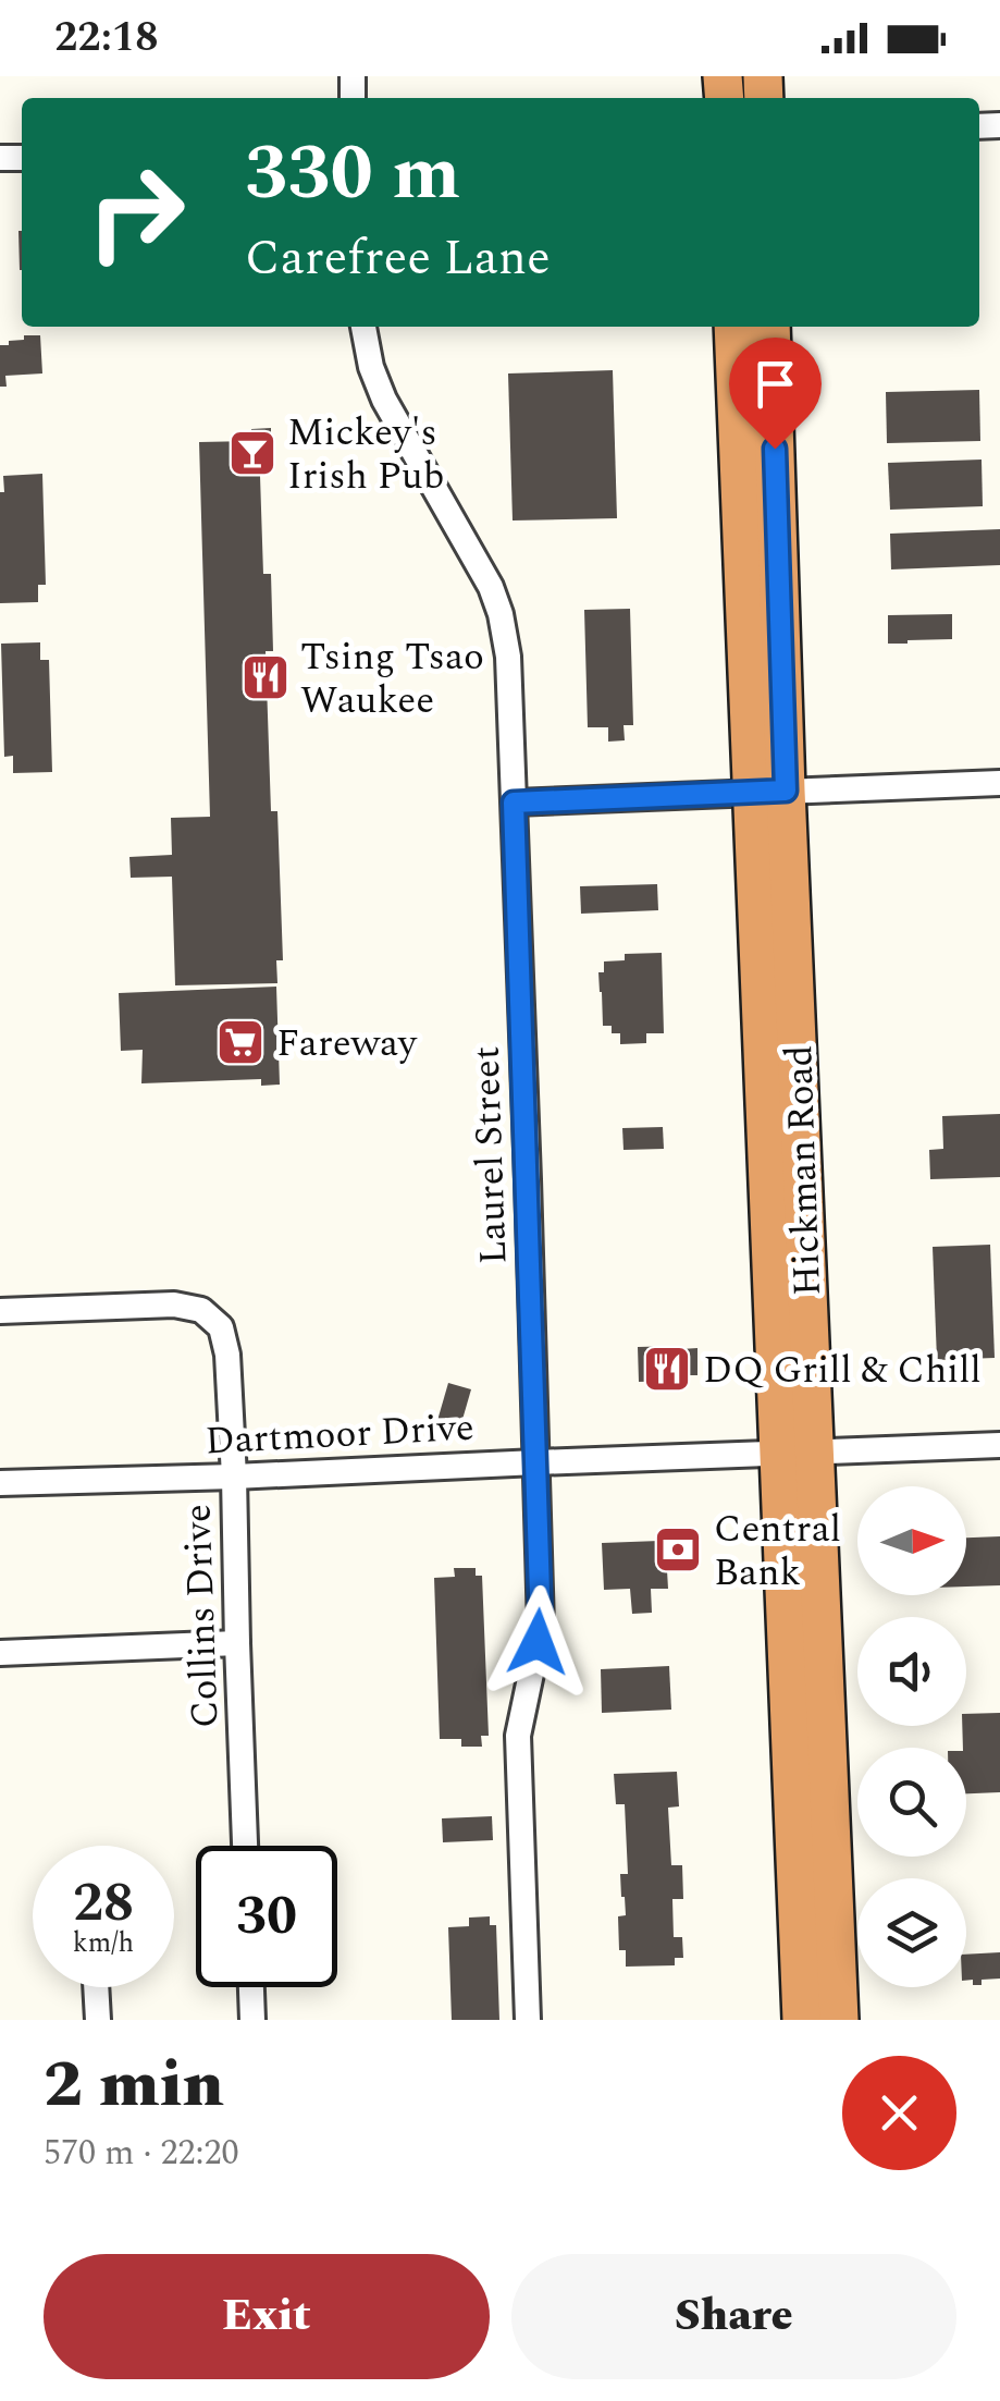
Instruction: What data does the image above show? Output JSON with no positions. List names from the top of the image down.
{
  "streets": {
    "highway": ["Hickman Road"],
    "street": ["Laurel Street", "Dartmoor Drive", "Collins Drive"]
  },
  "crossings": [
    ["Laurel Street", "Dartmoor Drive"],
    ["Hickman Road", "Dartmoor Drive"],
    ["Dartmoor Drive", "Collins Drive"]
  ],
  "places": {
    "bar": ["Mickey's Irish Pub"],
    "restaurant": ["Tsing Tsao Waukee", "DQ Grill & Chill"],
    "supermarket": ["Fareway"],
    "bank": ["Central Bank"]
  },
  "north": "right",
  "page": {
    "status": "22:18",
    "turn": ["330 m", "Carefree Lane"],
    "speed": "28 km/h",
    "limit": "30",
    "heading": ["2 min", "570 m · 22:20"],
    "buttons": ["Exit", "Share"]
  }
}
